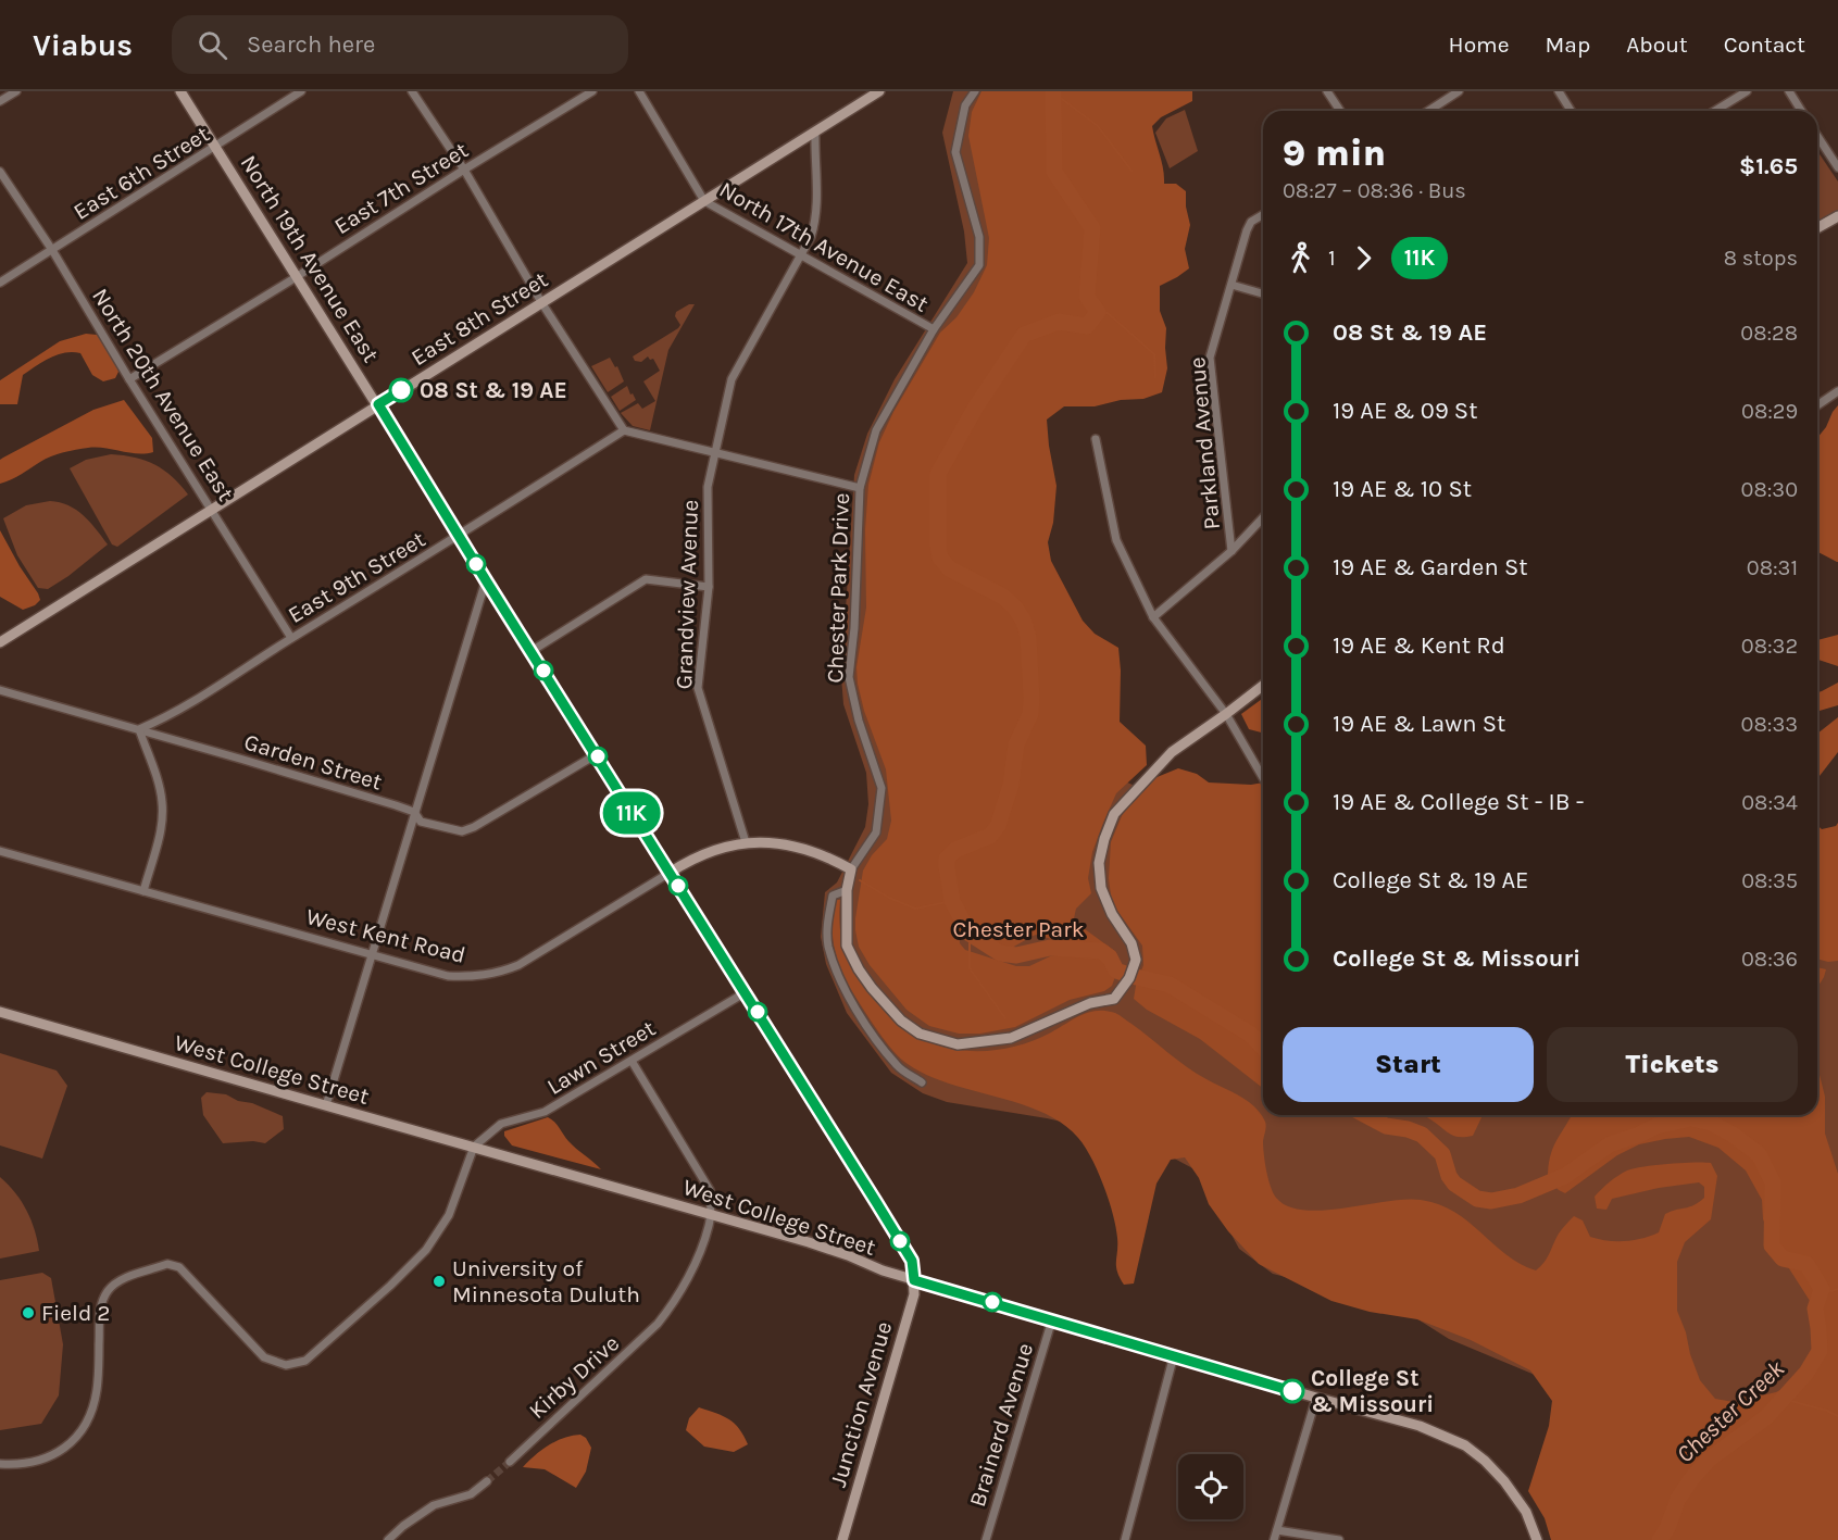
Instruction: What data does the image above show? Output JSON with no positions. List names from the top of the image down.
{
  "streets": {
    "street": [
      "East 6th Street",
      "East 7th Street",
      "North 17th Avenue East",
      "North 19th Avenue East",
      "East 8th Street",
      "North 20th Avenue East",
      "Parkland Avenue",
      "East 9th Street",
      "Chester Park Drive",
      "Grandview Avenue",
      "Garden Street",
      "West Kent Road",
      "Lawn Street",
      "West College Street",
      "Kirby Drive",
      "Junction Avenue",
      "Brainerd Avenue"
    ]
  },
  "crossings": [
    ["East 6th Street", "North 19th Avenue East"],
    ["East 6th Street", "North 20th Avenue East"],
    ["East 7th Street", "North 19th Avenue East"],
    ["East 7th Street", "North 20th Avenue East"],
    ["North 17th Avenue East", "East 8th Street"],
    ["North 17th Avenue East", "Chester Park Drive"],
    ["North 17th Avenue East", "Grandview Avenue"],
    ["North 19th Avenue East", "East 8th Street"],
    ["North 19th Avenue East", "East 9th Street"],
    ["North 19th Avenue East", "Garden Street"],
    ["North 19th Avenue East", "West Kent Road"],
    ["North 19th Avenue East", "Lawn Street"],
    ["North 19th Avenue East", "West College Street"],
    ["North 19th Avenue East", "Junction Avenue"],
    ["East 8th Street", "North 20th Avenue East"],
    ["East 8th Street", "Grandview Avenue"],
    ["North 20th Avenue East", "East 9th Street"],
    ["East 9th Street", "Garden Street"],
    ["Chester Park Drive", "West Kent Road"],
    ["Grandview Avenue", "West Kent Road"],
    ["Lawn Street", "West College Street"],
    ["West College Street", "Kirby Drive"],
    ["West College Street", "Junction Avenue"],
    ["West College Street", "Brainerd Avenue"]
  ],
  "water": ["Chester Creek"],
  "parks": ["Chester Park"],
  "places": [
    "08 St & 19 AE",
    "University of Minnesota Duluth",
    "Field 2",
    "College St & Missouri"
  ],
  "lines": ["bus line 11K"],
  "page": {
    "header": "Viabus",
    "search": "Search here",
    "nav": [
      "Home",
      "Map",
      "About",
      "Contact"
    ],
    "on_map": "11K",
    "heading": ["9 min", "08:27 – 08:36 · Bus", "$1.65"],
    "legs": ["1", "11K", "8 stops"],
    "list": [
      {
        "name": "08 St & 19 AE",
        "value": "08:28"
      },
      {
        "name": "19 AE & 09 St",
        "value": "08:29"
      },
      {
        "name": "19 AE & 10 St",
        "value": "08:30"
      },
      {
        "name": "19 AE & Garden St",
        "value": "08:31"
      },
      {
        "name": "19 AE & Kent Rd",
        "value": "08:32"
      },
      {
        "name": "19 AE & Lawn St",
        "value": "08:33"
      },
      {
        "name": "19 AE & College St - IB -",
        "value": "08:34"
      },
      {
        "name": "College St & 19 AE",
        "value": "08:35"
      },
      {
        "name": "College St & Missouri",
        "value": "08:36"
      }
    ],
    "buttons": ["Start", "Tickets"]
  }
}
